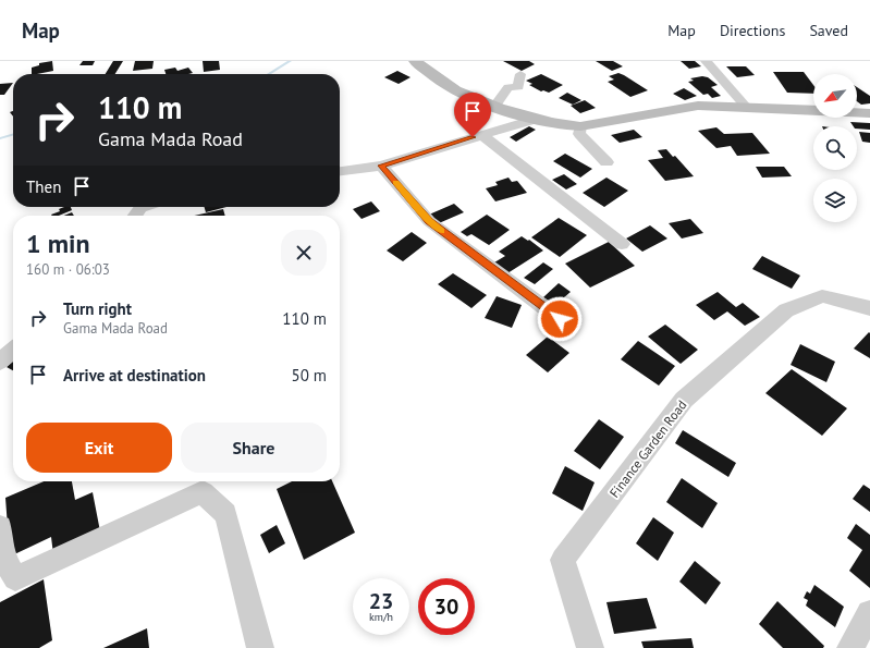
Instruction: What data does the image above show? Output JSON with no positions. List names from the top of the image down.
{
  "streets": {
    "street": ["Finance Garden Road"]
  },
  "north": "bottom left",
  "page": {
    "header": "Map",
    "nav": ["Map", "Directions", "Saved"],
    "turn": ["110 m", "Gama Mada Road"],
    "then": "Then",
    "heading": ["1 min", "160 m · 06:03"],
    "list": [
      {
        "name": "Turn right",
        "note": "Gama Mada Road",
        "value": "110 m"
      },
      {
        "name": "Arrive at destination",
        "value": "50 m"
      }
    ],
    "buttons": ["Exit", "Share"],
    "speed": "23 km/h",
    "limit": "30"
  }
}
